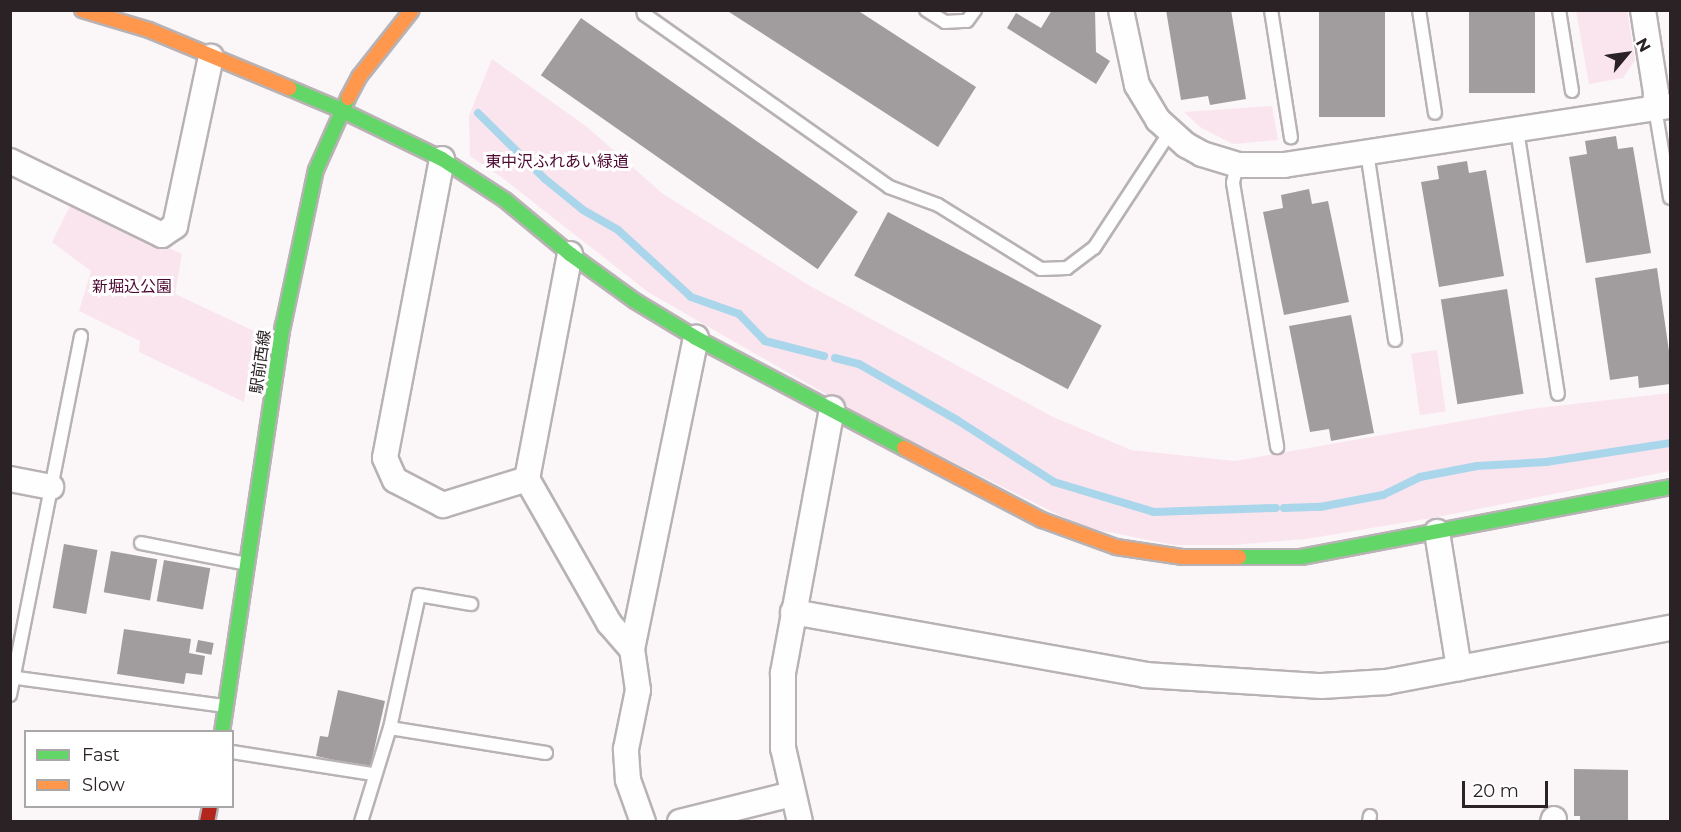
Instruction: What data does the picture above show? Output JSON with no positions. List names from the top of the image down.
{
  "streets": {
    "street": ["駅前西線"]
  },
  "parks": ["東中沢ふれあい緑道", "新堀込公園"],
  "legend": ["Fast", "Slow"],
  "scale_bar": "20 m",
  "north": "top right"
}
